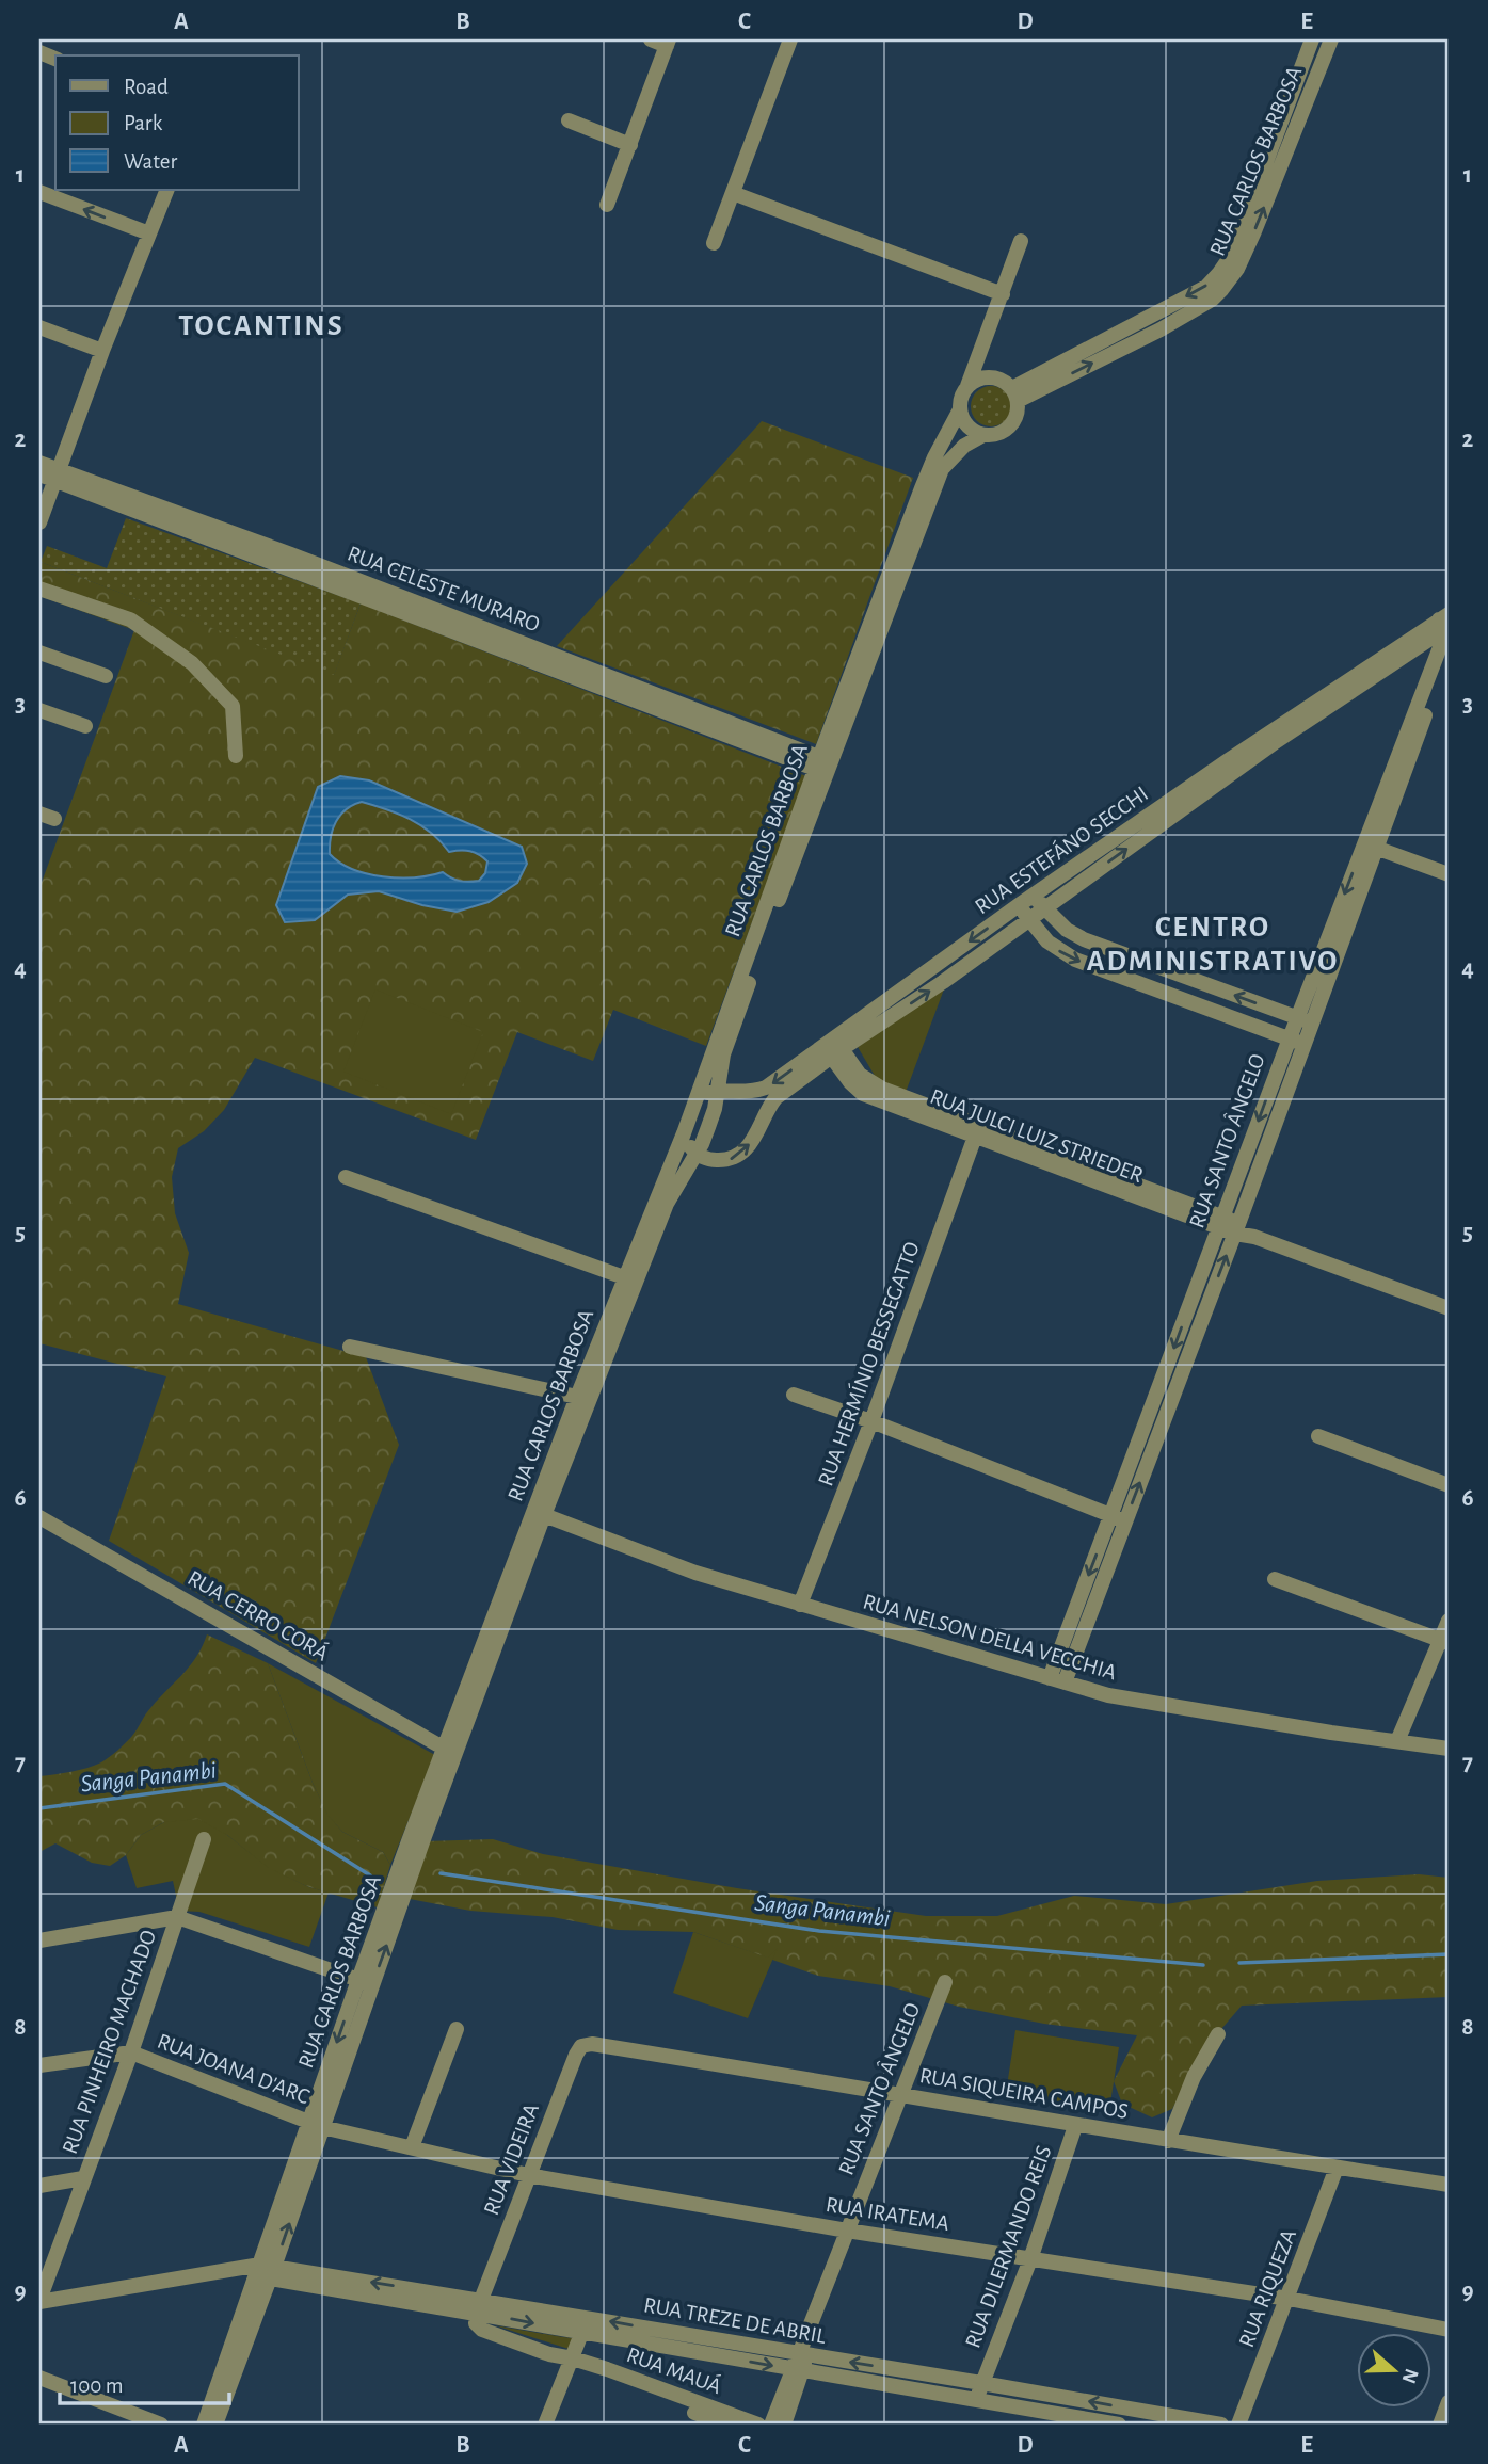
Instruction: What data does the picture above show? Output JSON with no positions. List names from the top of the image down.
{
  "streets": {
    "street": [
      "RUA CARLOS BARBOSA",
      "RUA CELESTE MURARO",
      "RUA ESTEFÁNO SECCHI",
      "RUA JULCI LUIZ STRIEDER",
      "RUA SANTO ÂNGELO",
      "RUA HERMÍNIO BESSEGATTO",
      "RUA CERRO CORÁ",
      "RUA NELSON DELLA VECCHIA",
      "RUA PINHEIRO MACHADO",
      "RUA JOANA D'ARC",
      "RUA SIQUEIRA CAMPOS",
      "RUA VIDEIRA",
      "RUA IRATEMA",
      "RUA DILERMANDO REIS",
      "RUA RIQUEZA",
      "RUA TREZE DE ABRIL",
      "RUA MAUÁ"
    ]
  },
  "crossings": [
    ["RUA CARLOS BARBOSA", "RUA CELESTE MURARO"],
    ["RUA CARLOS BARBOSA", "RUA ESTEFÁNO SECCHI"],
    ["RUA CARLOS BARBOSA", "RUA CERRO CORÁ"],
    ["RUA CARLOS BARBOSA", "RUA NELSON DELLA VECCHIA"],
    ["RUA CARLOS BARBOSA", "RUA JOANA D'ARC"],
    ["RUA CARLOS BARBOSA", "RUA IRATEMA"],
    ["RUA CARLOS BARBOSA", "RUA TREZE DE ABRIL"],
    ["RUA ESTEFÁNO SECCHI", "RUA JULCI LUIZ STRIEDER"],
    ["RUA JULCI LUIZ STRIEDER", "RUA SANTO ÂNGELO"],
    ["RUA JULCI LUIZ STRIEDER", "RUA HERMÍNIO BESSEGATTO"],
    ["RUA SANTO ÂNGELO", "RUA NELSON DELLA VECCHIA"],
    ["RUA SANTO ÂNGELO", "RUA SIQUEIRA CAMPOS"],
    ["RUA SANTO ÂNGELO", "RUA IRATEMA"],
    ["RUA SANTO ÂNGELO", "RUA TREZE DE ABRIL"],
    ["RUA HERMÍNIO BESSEGATTO", "RUA NELSON DELLA VECCHIA"],
    ["RUA PINHEIRO MACHADO", "RUA JOANA D'ARC"],
    ["RUA PINHEIRO MACHADO", "RUA TREZE DE ABRIL"],
    ["RUA JOANA D'ARC", "RUA IRATEMA"],
    ["RUA SIQUEIRA CAMPOS", "RUA VIDEIRA"],
    ["RUA SIQUEIRA CAMPOS", "RUA DILERMANDO REIS"],
    ["RUA SIQUEIRA CAMPOS", "RUA RIQUEZA"],
    ["RUA VIDEIRA", "RUA IRATEMA"],
    ["RUA VIDEIRA", "RUA TREZE DE ABRIL"],
    ["RUA IRATEMA", "RUA DILERMANDO REIS"],
    ["RUA IRATEMA", "RUA RIQUEZA"],
    ["RUA DILERMANDO REIS", "RUA TREZE DE ABRIL"]
  ],
  "districts": ["TOCANTINS", "CENTRO ADMINISTRATIVO"],
  "water": ["Sanga Panambi"],
  "legend": ["Road", "Park", "Water"],
  "scale_bar": "100 m",
  "north": "right",
  "grid": {
    "columns": [
      "A",
      "B",
      "C",
      "D",
      "E"
    ],
    "rows": [
      "1",
      "2",
      "3",
      "4",
      "5",
      "6",
      "7",
      "8",
      "9"
    ]
  }
}
